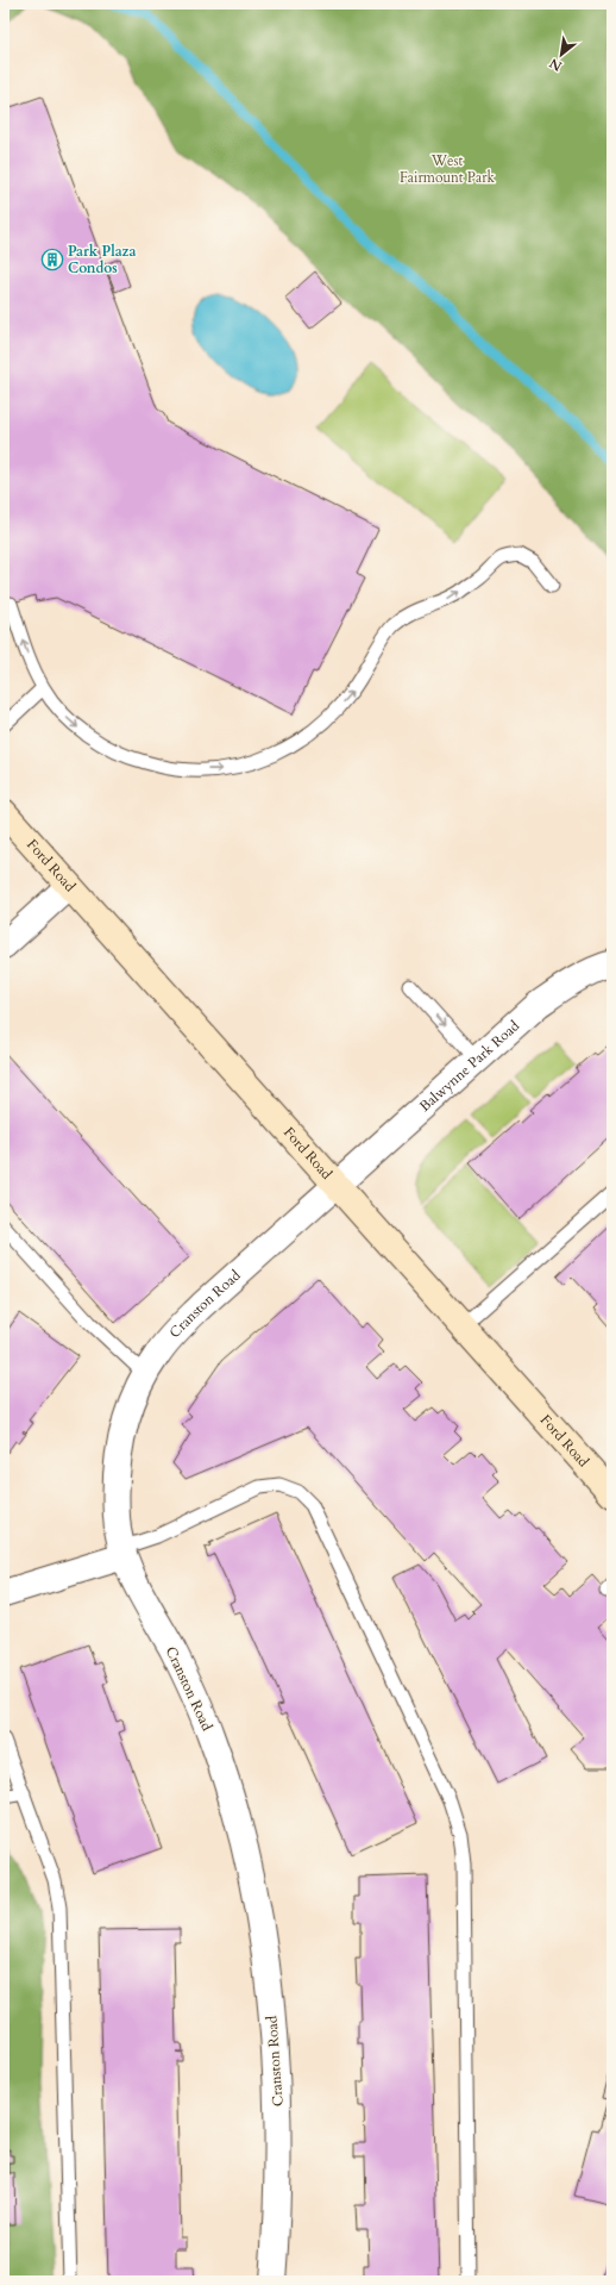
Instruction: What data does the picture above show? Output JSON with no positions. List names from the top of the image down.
{
  "streets": {
    "main road": ["Ford Road"],
    "street": ["Balwynne Park Road", "Cranston Road"]
  },
  "crossings": [
    ["Ford Road", "Balwynne Park Road"],
    ["Ford Road", "Cranston Road"],
    ["Balwynne Park Road", "Cranston Road"]
  ],
  "parks": ["West Fairmount Park"],
  "places": {
    "building": ["Park Plaza Condos"]
  },
  "north": "bottom left"
}
